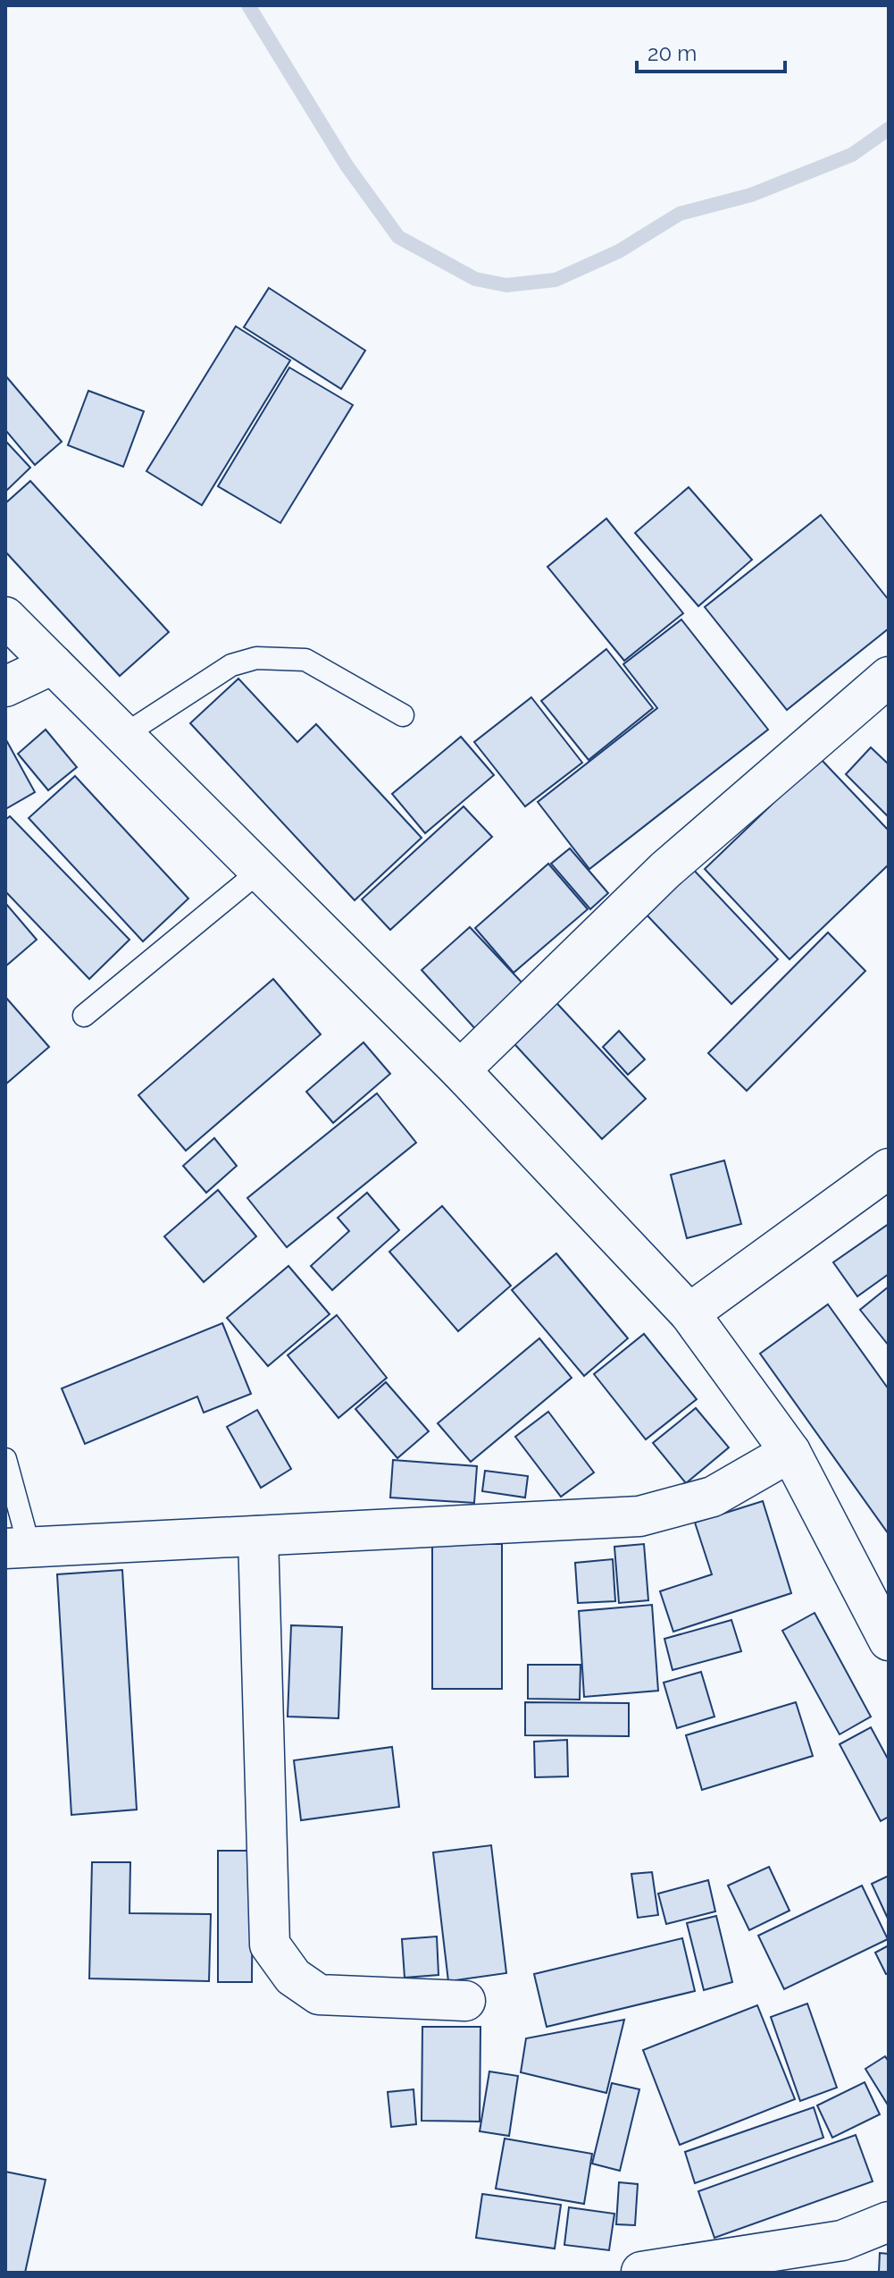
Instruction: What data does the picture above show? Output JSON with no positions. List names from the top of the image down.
{
  "scale_bar": "20 m"
}
